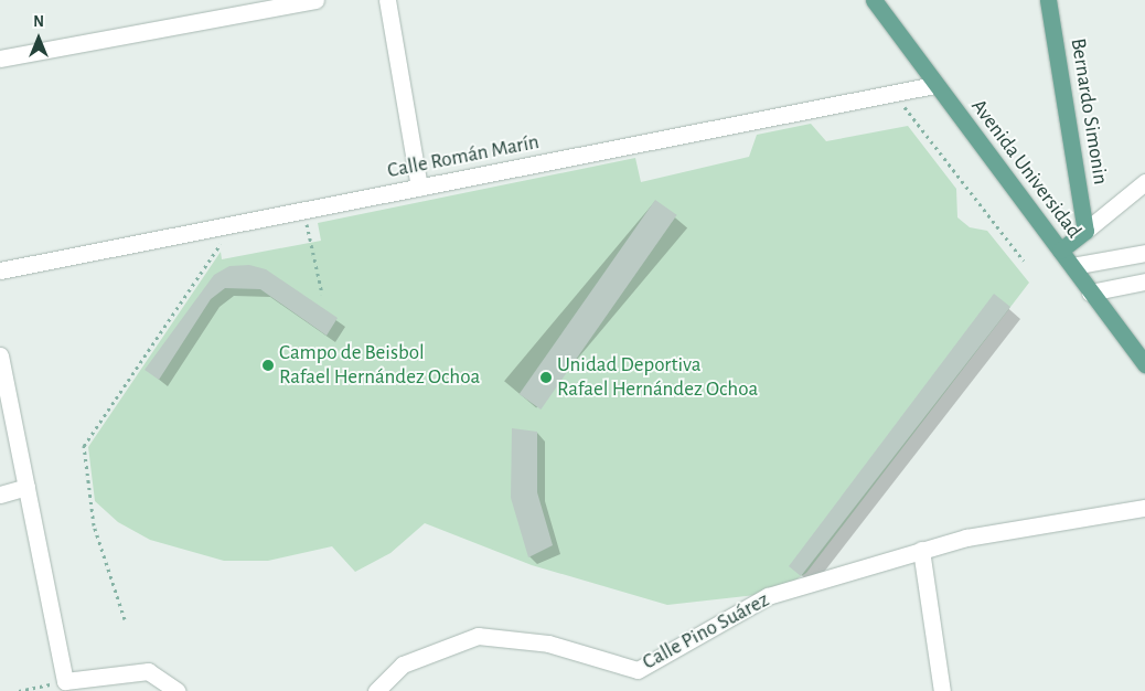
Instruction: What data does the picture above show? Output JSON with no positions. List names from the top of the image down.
{
  "streets": {
    "main road": ["Bernardo Simonin", "Avenida Universidad"],
    "street": ["Calle Román Marín", "Calle Pino Suárez"]
  },
  "crossings": [
    ["Calle Román Marín", "Avenida Universidad"]
  ],
  "places": ["Campo de Beisbol Rafael Hernández Ochoa", "Unidad Deportiva Rafael Hernández Ochoa"],
  "north": "top"
}
